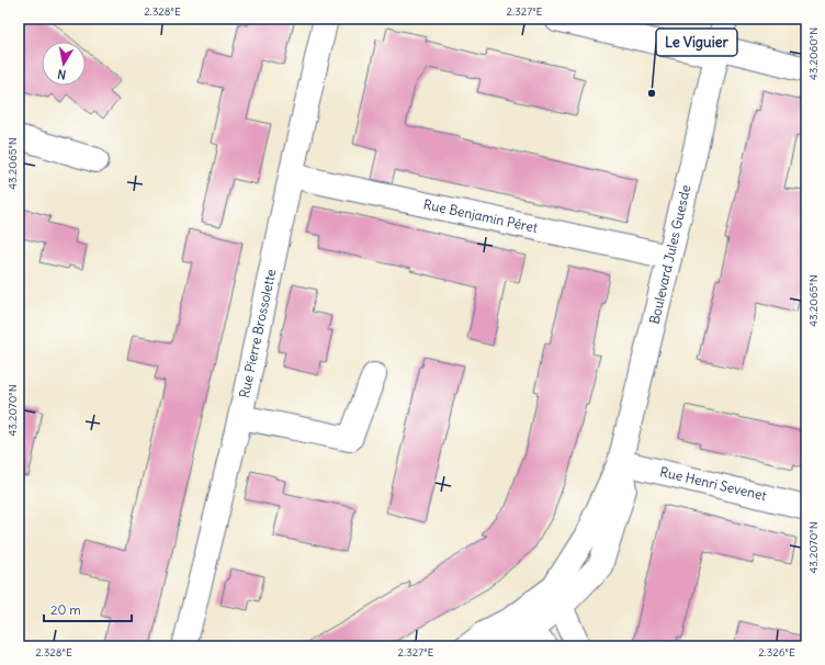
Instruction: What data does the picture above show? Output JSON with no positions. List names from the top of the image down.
{
  "streets": {
    "street": [
      "Rue Benjamin Péret",
      "Boulevard Jules Guesde",
      "Rue Pierre Brossolette",
      "Rue Henri Sevenet"
    ]
  },
  "crossings": [
    ["Rue Benjamin Péret", "Boulevard Jules Guesde"],
    ["Rue Benjamin Péret", "Rue Pierre Brossolette"],
    ["Boulevard Jules Guesde", "Rue Henri Sevenet"]
  ],
  "places": ["Le Viguier"],
  "scale_bar": "20 m",
  "north": "bottom",
  "coordinates": [
    "2.328°E",
    "2.327°E",
    "43.2060°N",
    "43.2065°N",
    "43.2070°N",
    "2.326°E"
  ]
}
